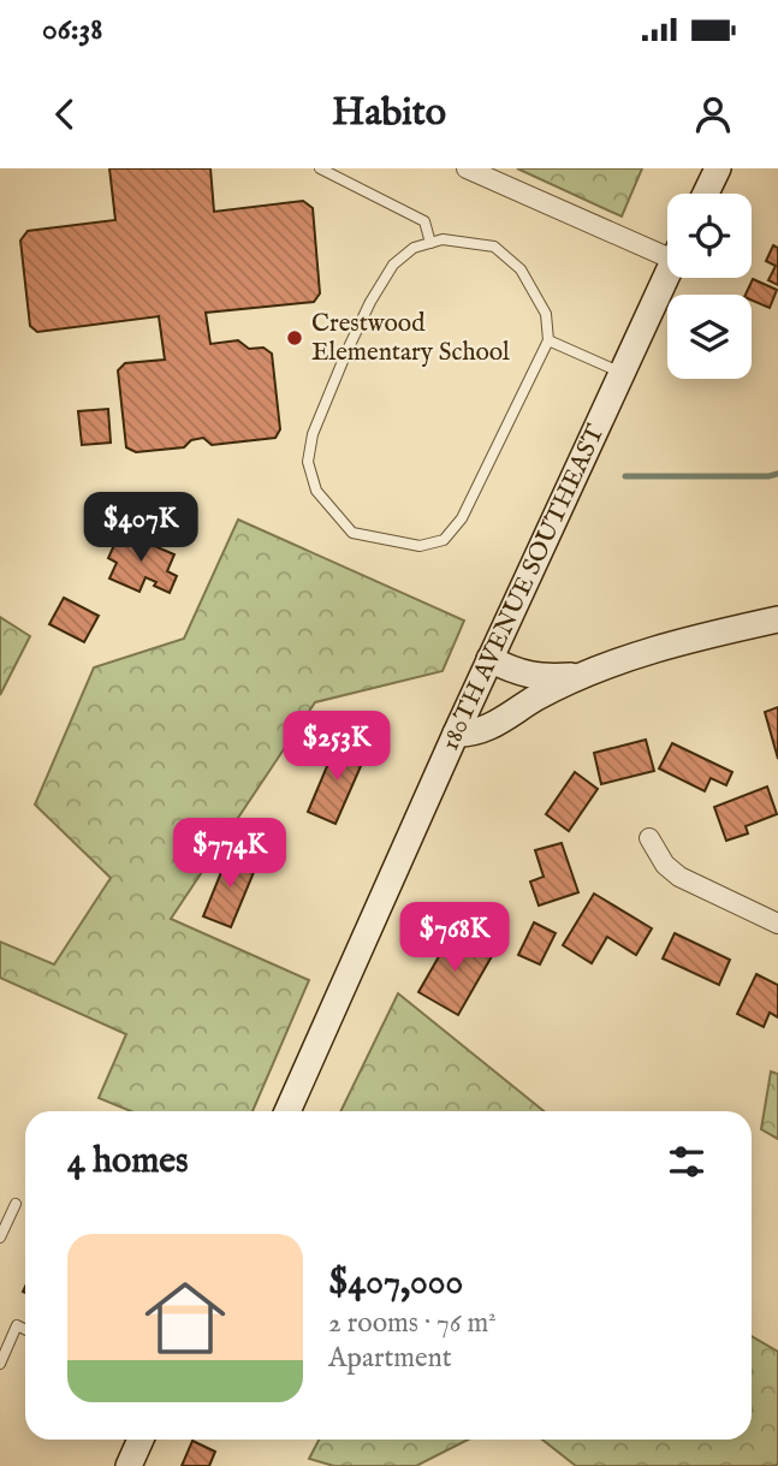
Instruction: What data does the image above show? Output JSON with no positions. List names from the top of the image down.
{
  "streets": {
    "street": ["180TH AVENUE SOUTHEAST"]
  },
  "places": ["Crestwood Elementary School"],
  "page": {
    "status": "06:38",
    "header": "Habito",
    "price": [
      "$407K",
      "$253K",
      "$774K",
      "$768K"
    ],
    "heading": "4 homes",
    "list": [
      {
        "name": "$407,000",
        "note": "2 rooms · 76 m² · Apartment"
      }
    ]
  }
}
